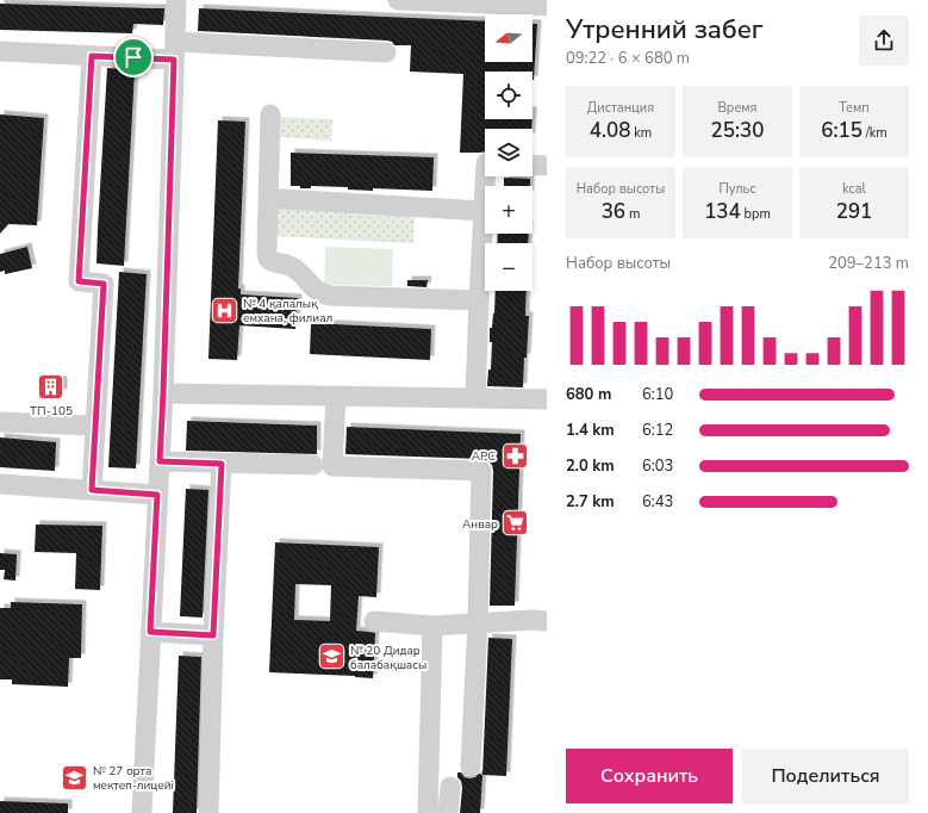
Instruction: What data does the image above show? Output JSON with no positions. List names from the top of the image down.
{
  "places": {
    "hospital": ["№ 4 қалалық емхана, филиал"],
    "building": ["ТП-105"],
    "pharmacy": ["АРС"],
    "supermarket": ["Анвар"],
    "school or university": ["№ 20 Дидар балабақшасы", "№ 27 орта мектеп-лицейі"]
  },
  "north": "left",
  "page": {
    "heading": ["Утренний забег", "09:22 · 6 × 680 m"],
    "map_buttons": ["+", "−"],
    "stats": [
      ["Дистанция", "4.08 km"],
      ["Время", "25:30"],
      ["Темп", "6:15 /km"],
      ["Набор высоты", "36 m"],
      ["Пульс", "134 bpm"],
      ["kcal", "291"]
    ],
    "chart": ["Набор высоты", "209–213 m"],
    "list": [
      {
        "name": "680 m",
        "note": "6:10"
      },
      {
        "name": "1.4 km",
        "note": "6:12"
      },
      {
        "name": "2.0 km",
        "note": "6:03"
      },
      {
        "name": "2.7 km",
        "note": "6:43"
      }
    ],
    "buttons": ["Сохранить", "Поделиться"]
  }
}
